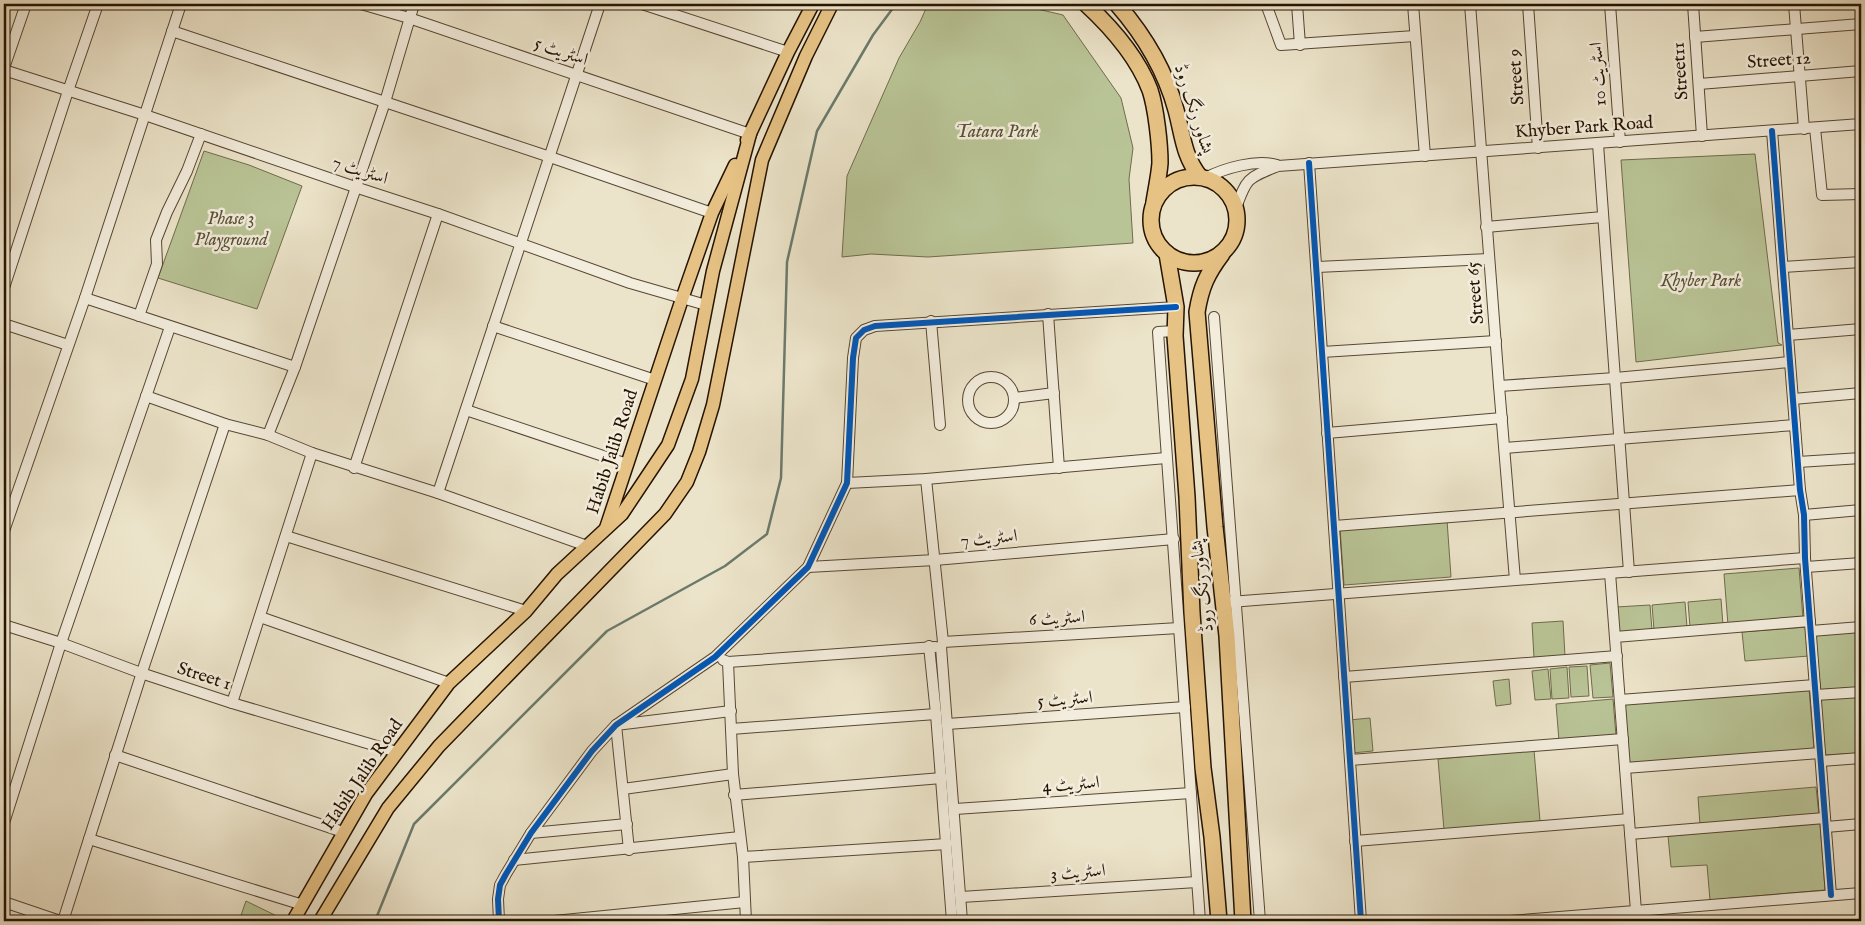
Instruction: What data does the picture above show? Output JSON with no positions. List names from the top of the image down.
{
  "streets": {
    "highway": ["پشاور رنگ روڈ"],
    "main road": ["Habib Jalib Road"],
    "street": [
      "اسٹریٹ 5",
      "Street 12",
      "Street11",
      "اسٹریٹ 10",
      "Street 9",
      "Khyber Park Road",
      "اسٹریٹ 7",
      "Street 65",
      "اسٹریٹ 6",
      "Street 1",
      "اسٹریٹ 4",
      "اسٹریٹ 3"
    ]
  },
  "crossings": [
    ["اسٹریٹ 5", "Habib Jalib Road"],
    ["Street 12", "Street11"],
    ["Street11", "Khyber Park Road"],
    ["اسٹریٹ 10", "Khyber Park Road"],
    ["Street 9", "Khyber Park Road"],
    ["Khyber Park Road", "Street 65"],
    ["اسٹریٹ 7", "Habib Jalib Road"],
    ["Habib Jalib Road", "Street 1"]
  ],
  "parks": ["Tatara Park", "Phase 3 Playground", "Khyber Park"]
}
